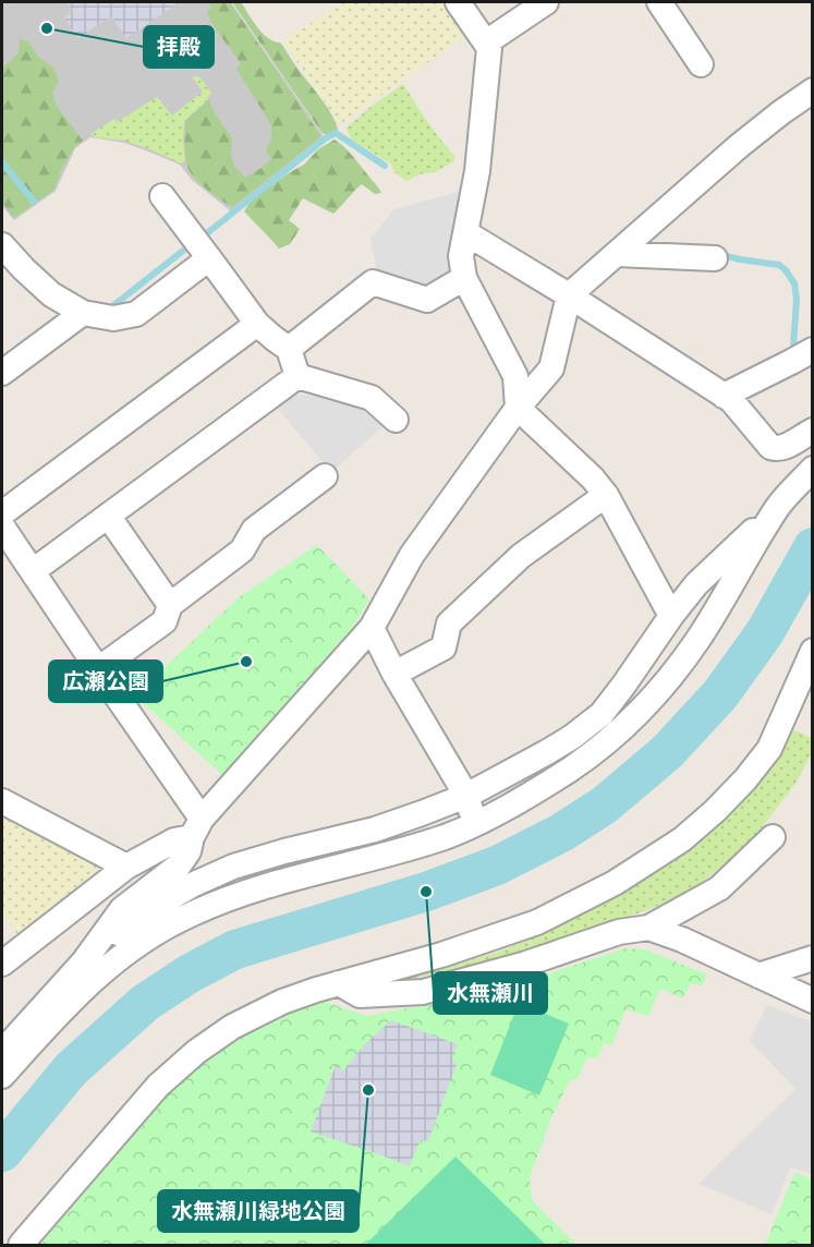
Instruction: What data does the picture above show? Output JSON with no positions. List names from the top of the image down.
{
  "places": [
    "拝殿",
    "広瀬公園",
    "水無瀬川",
    "水無瀬川緑地公園"
  ]
}
